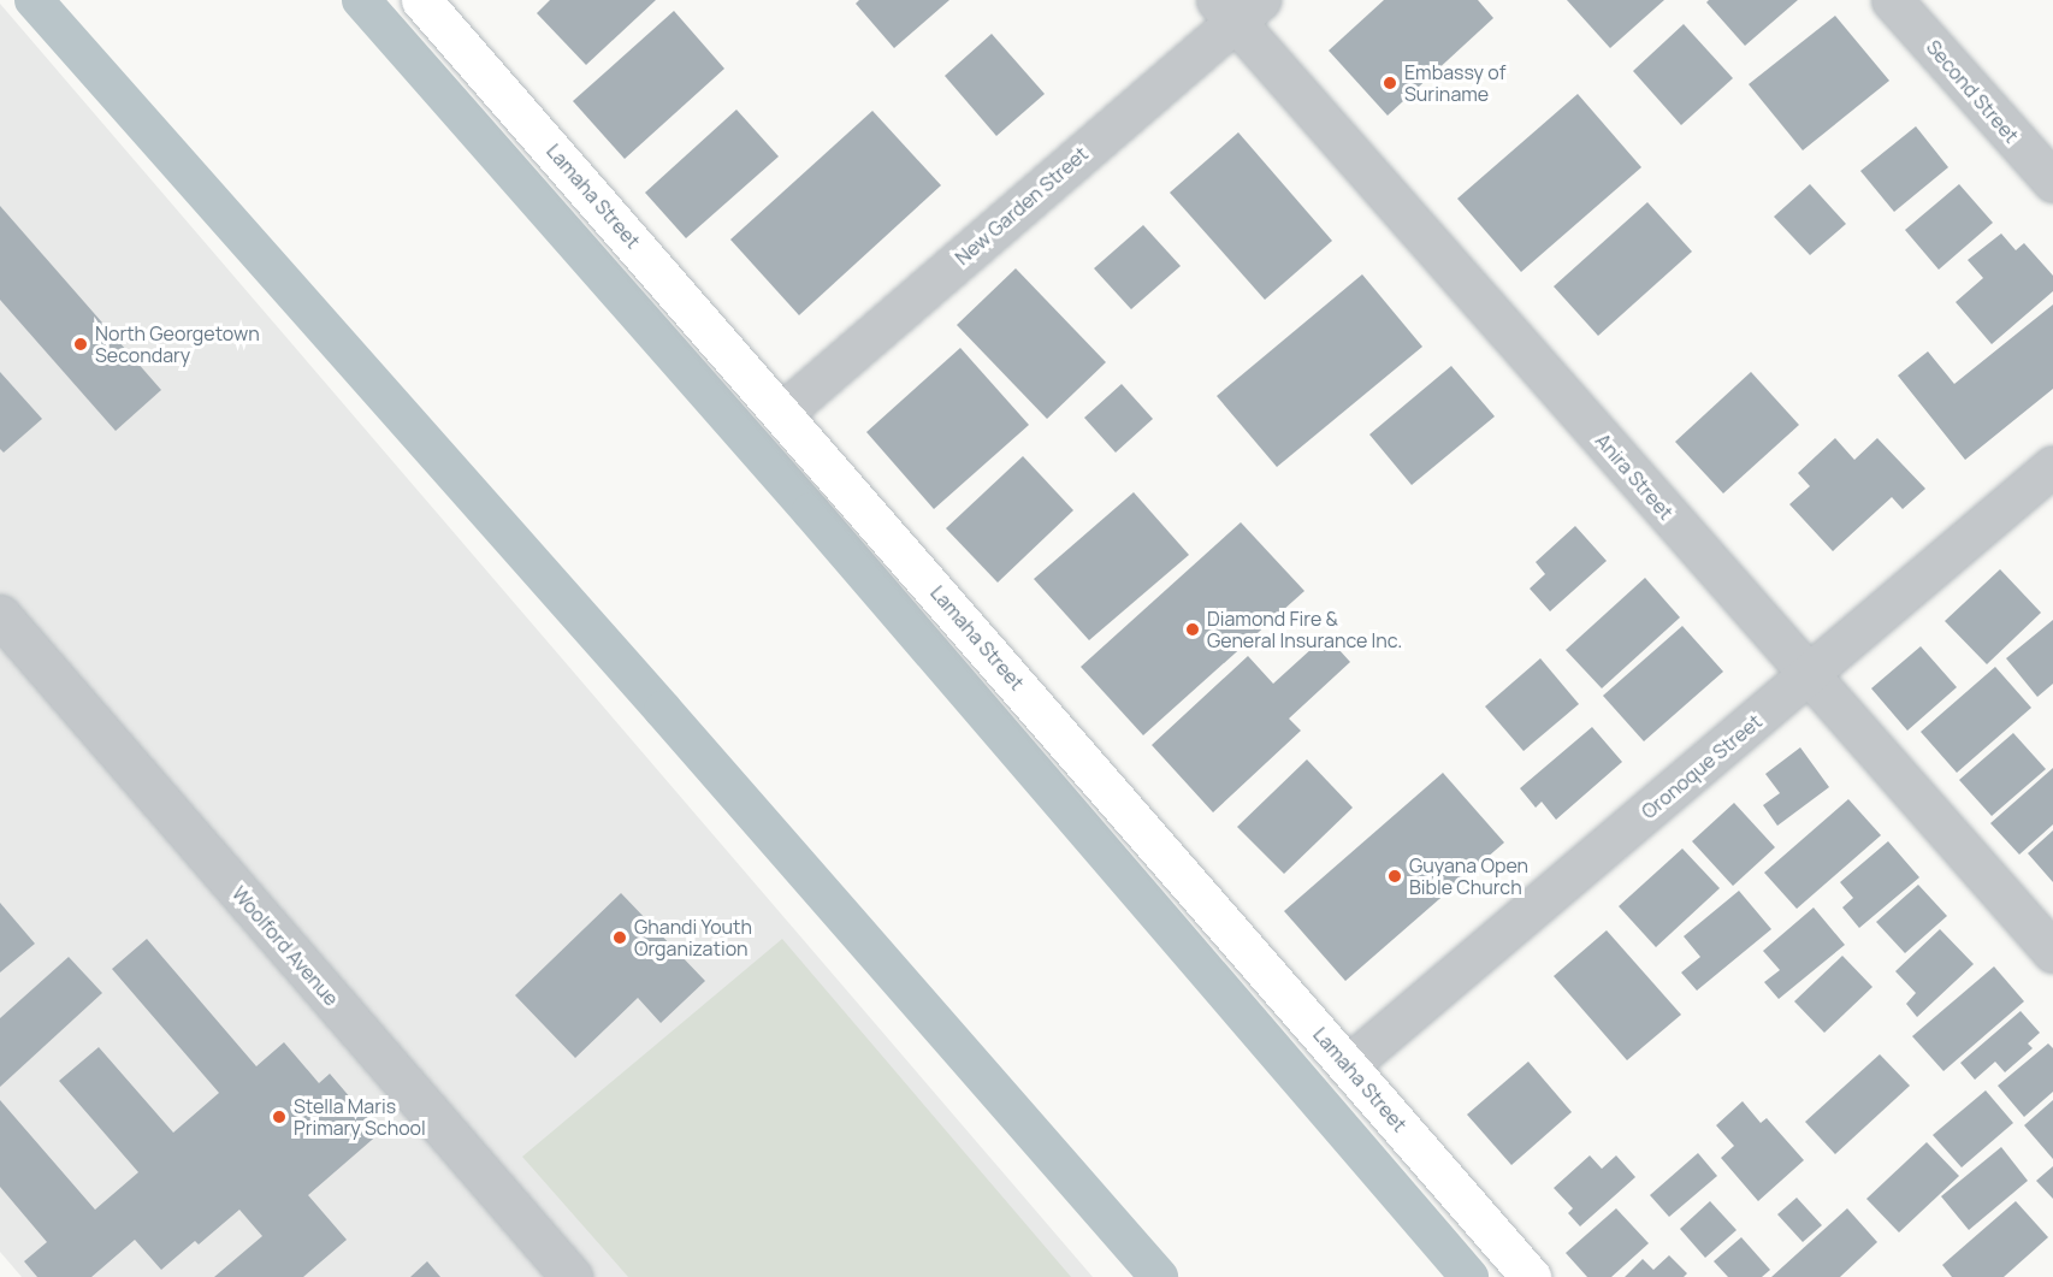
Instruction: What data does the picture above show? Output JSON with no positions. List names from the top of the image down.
{
  "streets": {
    "street": [
      "Second Street",
      "Lamaha Street",
      "New Garden Street",
      "Anira Street",
      "Oronoque Street",
      "Woolford Avenue"
    ]
  },
  "crossings": [
    ["Lamaha Street", "New Garden Street"],
    ["Lamaha Street", "Oronoque Street"],
    ["New Garden Street", "Anira Street"],
    ["Anira Street", "Oronoque Street"]
  ],
  "places": [
    "Embassy of Suriname",
    "North Georgetown Secondary",
    "Diamond Fire & General Insurance Inc.",
    "Guyana Open Bible Church",
    "Ghandi Youth Organization",
    "Stella Maris Primary School"
  ]
}
